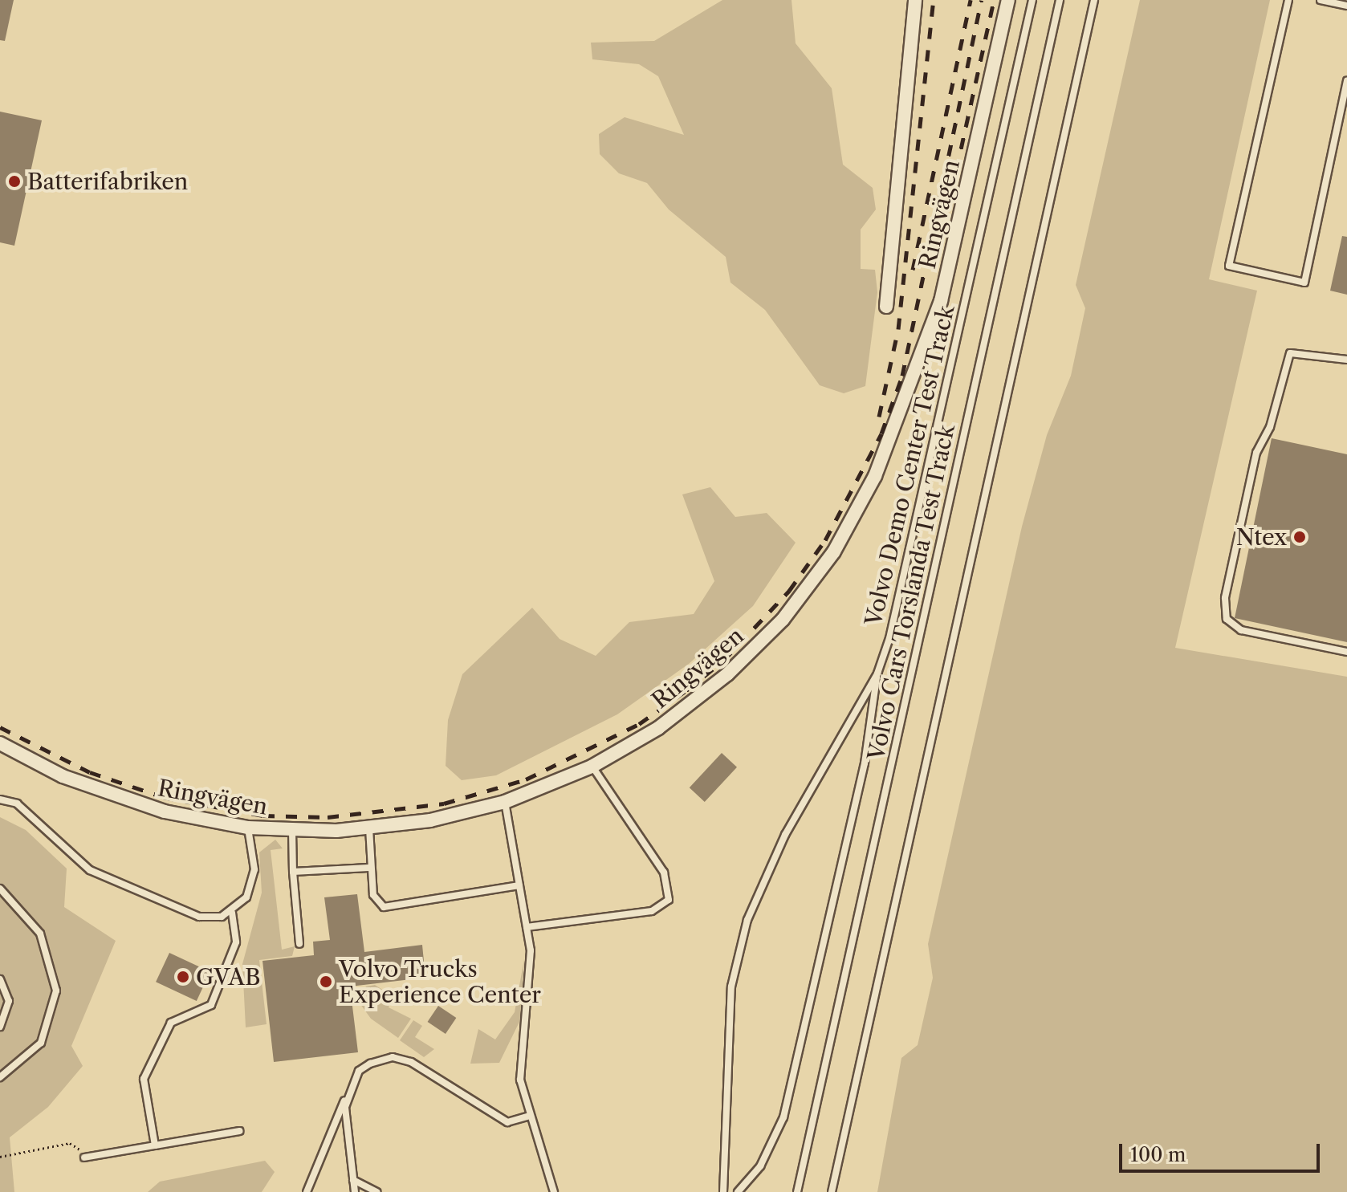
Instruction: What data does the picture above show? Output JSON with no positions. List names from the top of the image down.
{
  "streets": {
    "street": ["Ringvägen"],
    "lane": ["Volvo Demo Center Test Track", "Volvo Cars Torslanda Test Track"]
  },
  "places": [
    "Batterifabriken",
    "Ntex",
    "GVAB",
    "Volvo Trucks Experience Center"
  ],
  "scale_bar": "100 m"
}
